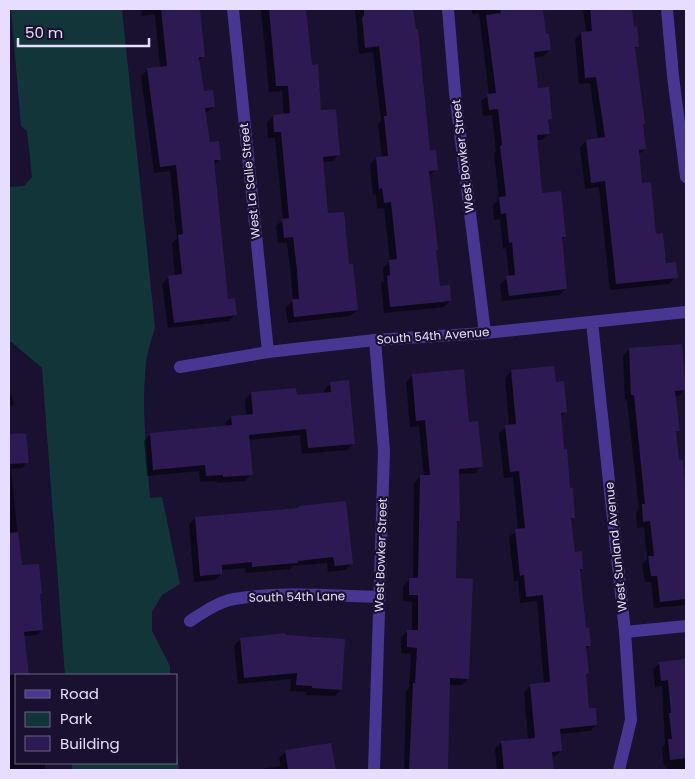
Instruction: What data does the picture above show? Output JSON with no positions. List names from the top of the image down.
{
  "streets": {
    "street": [
      "West Bowker Street",
      "West La Salle Street",
      "South 54th Avenue",
      "West Sunland Avenue",
      "South 54th Lane"
    ]
  },
  "crossings": [
    ["West Bowker Street", "South 54th Avenue"],
    ["West Bowker Street", "South 54th Lane"],
    ["West La Salle Street", "South 54th Avenue"],
    ["South 54th Avenue", "West Sunland Avenue"]
  ],
  "legend": ["Road", "Park", "Building"],
  "scale_bar": "50 m"
}
